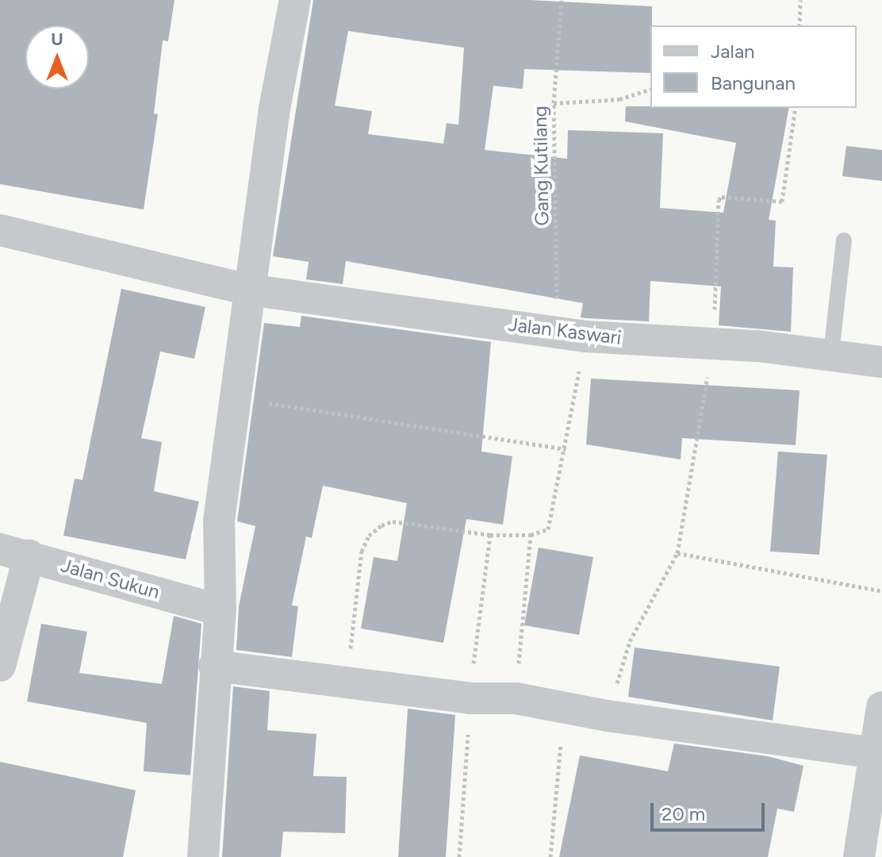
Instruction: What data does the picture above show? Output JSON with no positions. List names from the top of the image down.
{
  "streets": {
    "street": ["Jalan Kaswari", "Jalan Sukun"],
    "path": ["Gang Kutilang"]
  },
  "crossings": [
    ["Gang Kutilang", "Jalan Kaswari"]
  ],
  "legend": ["Jalan", "Bangunan"],
  "scale_bar": "20 m",
  "north": "top"
}
